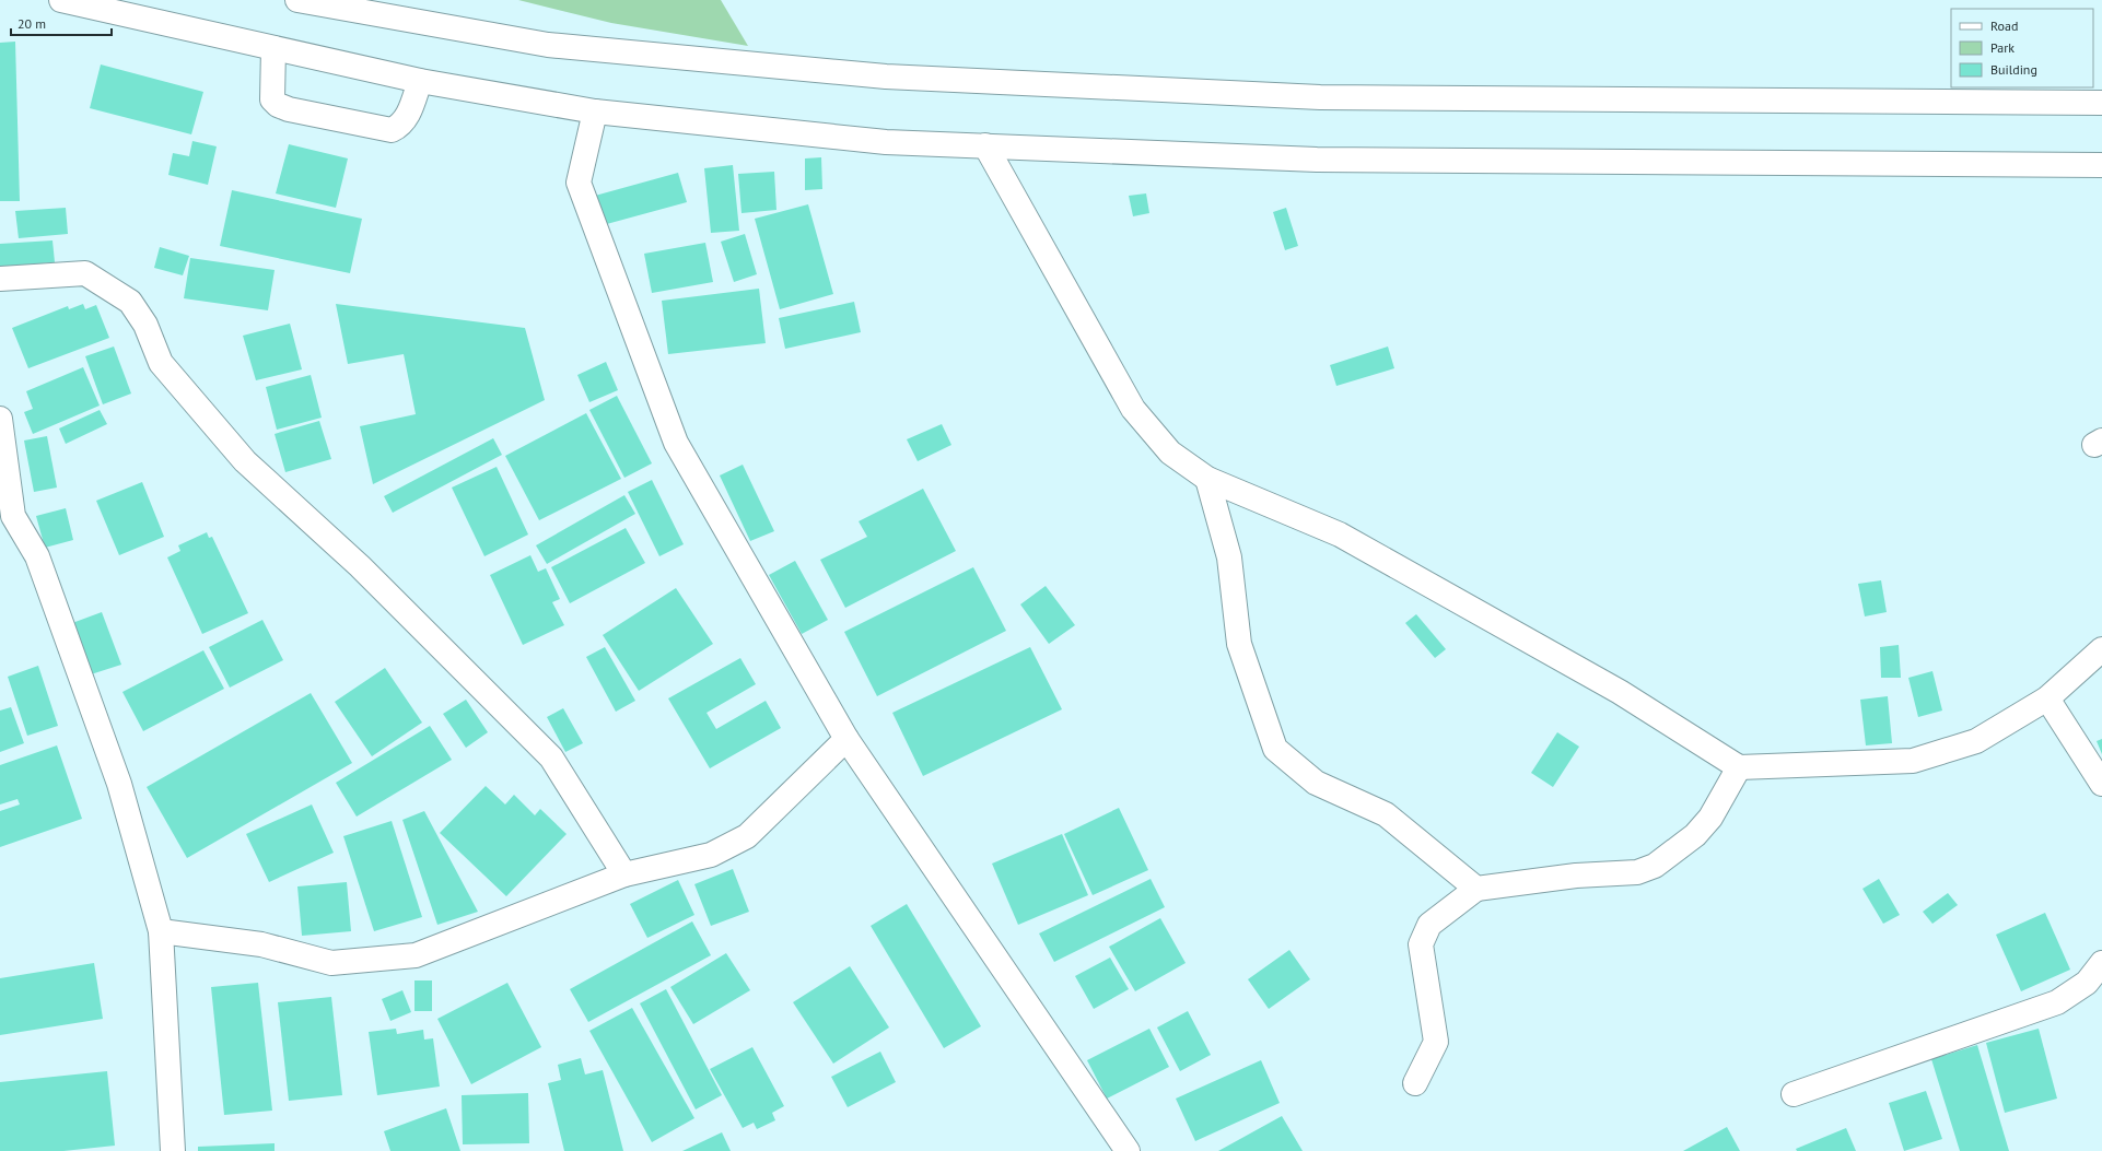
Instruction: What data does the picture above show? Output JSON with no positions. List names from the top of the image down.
{
  "legend": ["Road", "Park", "Building"],
  "scale_bar": "20 m"
}
